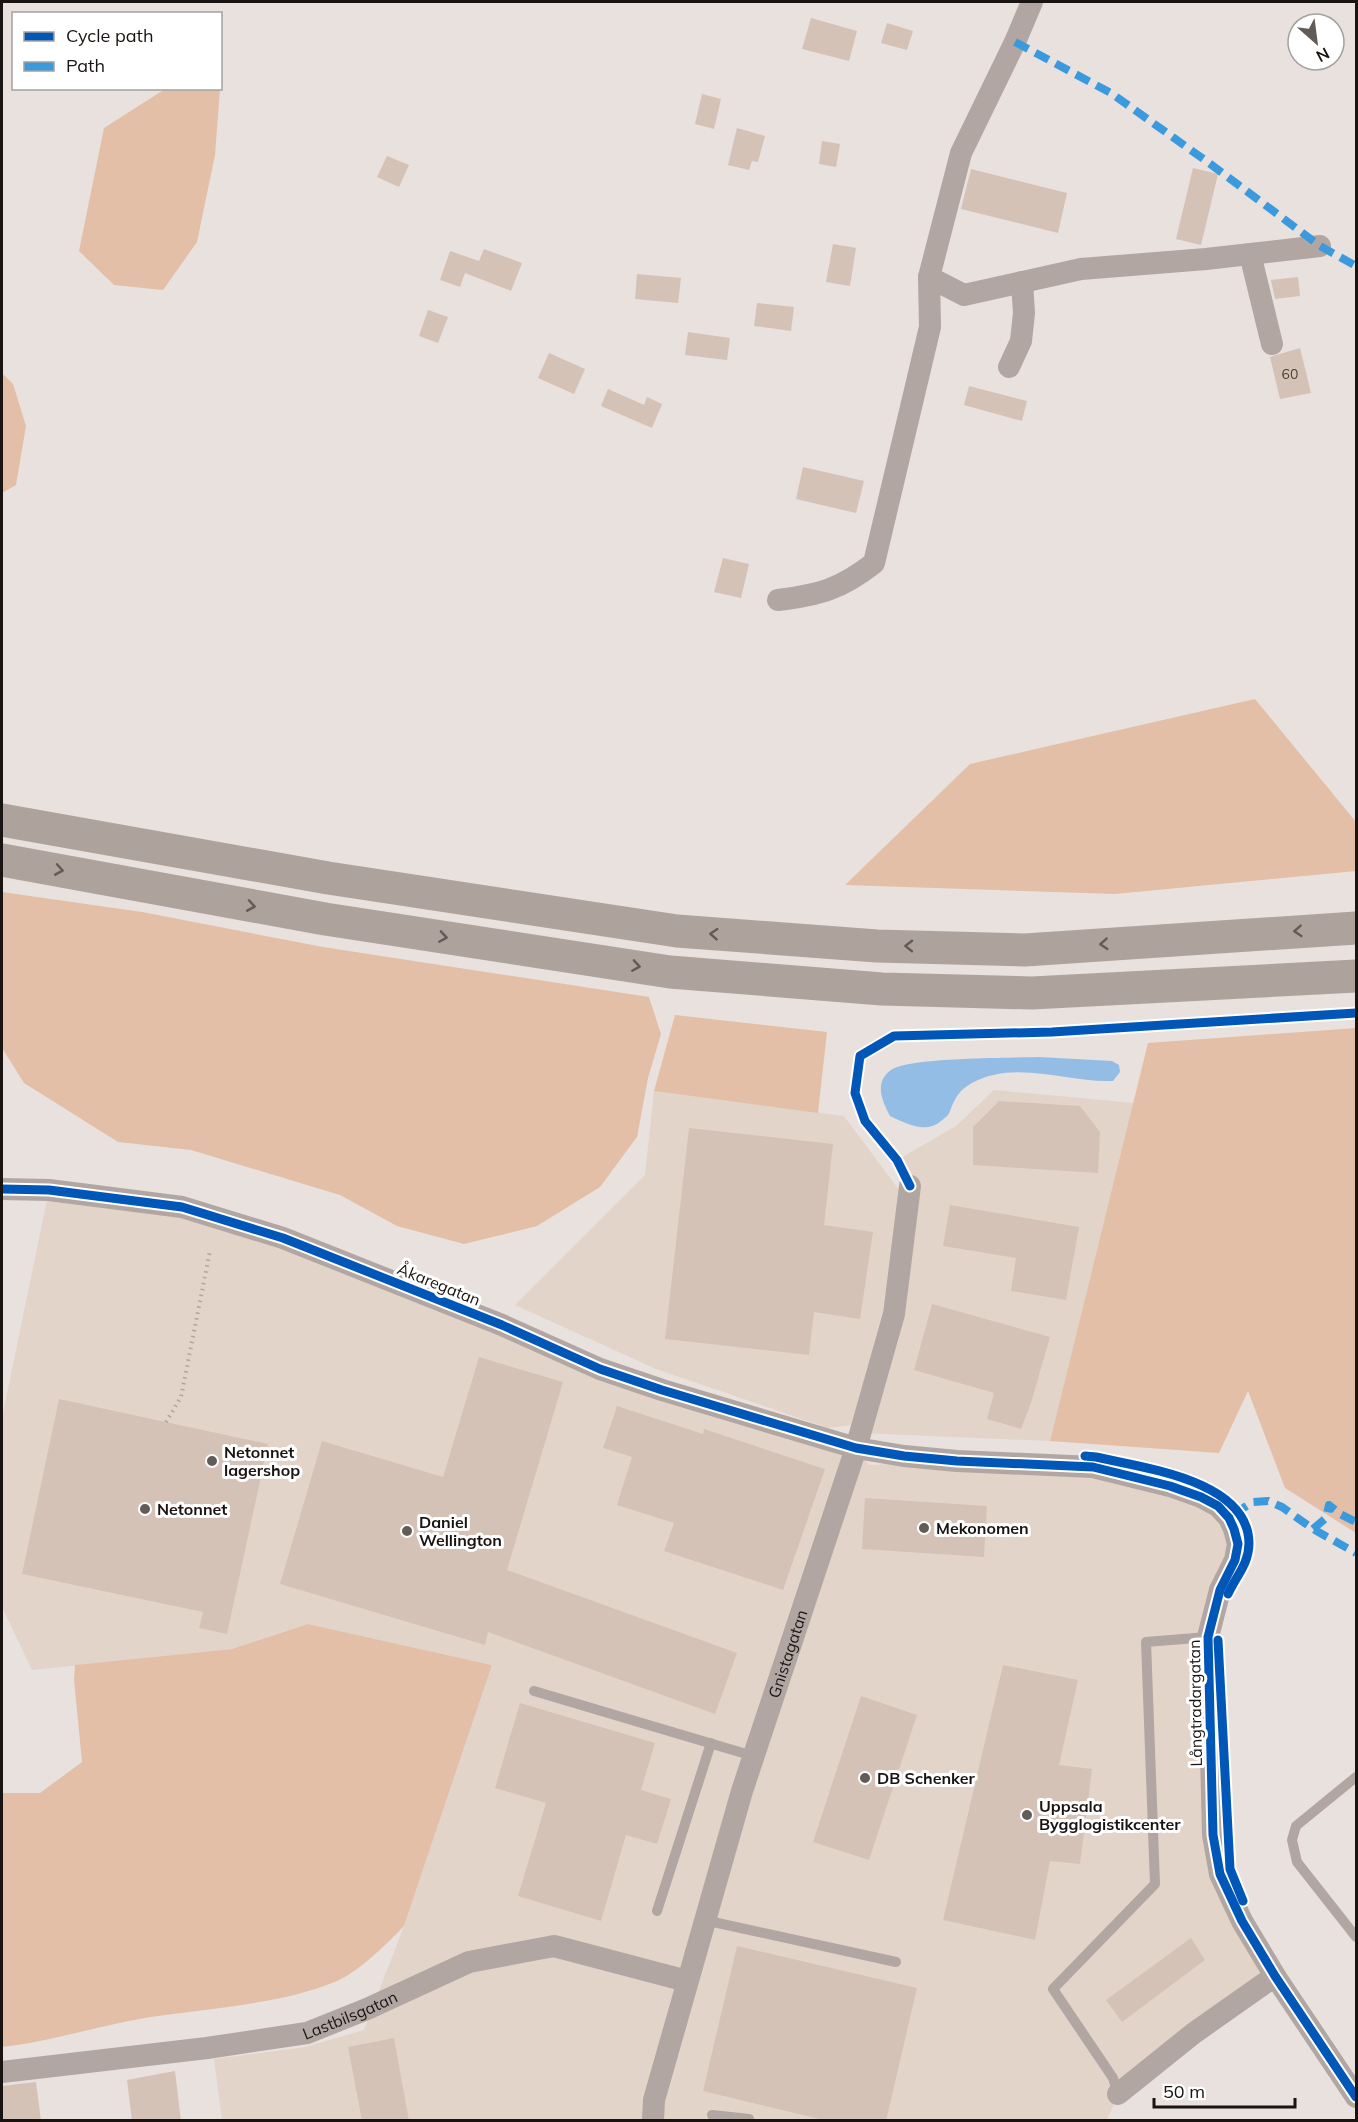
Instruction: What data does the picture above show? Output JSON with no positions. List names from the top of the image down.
{
  "streets": {
    "street": [
      "Åkaregatan",
      "Gnistagatan",
      "Långtradargatan",
      "Lastbilsgatan"
    ]
  },
  "crossings": [
    ["Åkaregatan", "Gnistagatan"],
    ["Åkaregatan", "Långtradargatan"],
    ["Gnistagatan", "Långtradargatan"],
    ["Gnistagatan", "Lastbilsgatan"]
  ],
  "places": [
    "Netonnet lagershop",
    "Netonnet",
    "Mekonomen",
    "Daniel Wellington",
    "DB Schenker",
    "Uppsala Bygglogistikcenter"
  ],
  "house_numbers": ["60"],
  "legend": ["Cycle path", "Path"],
  "scale_bar": "50 m",
  "north": "bottom right"
}
